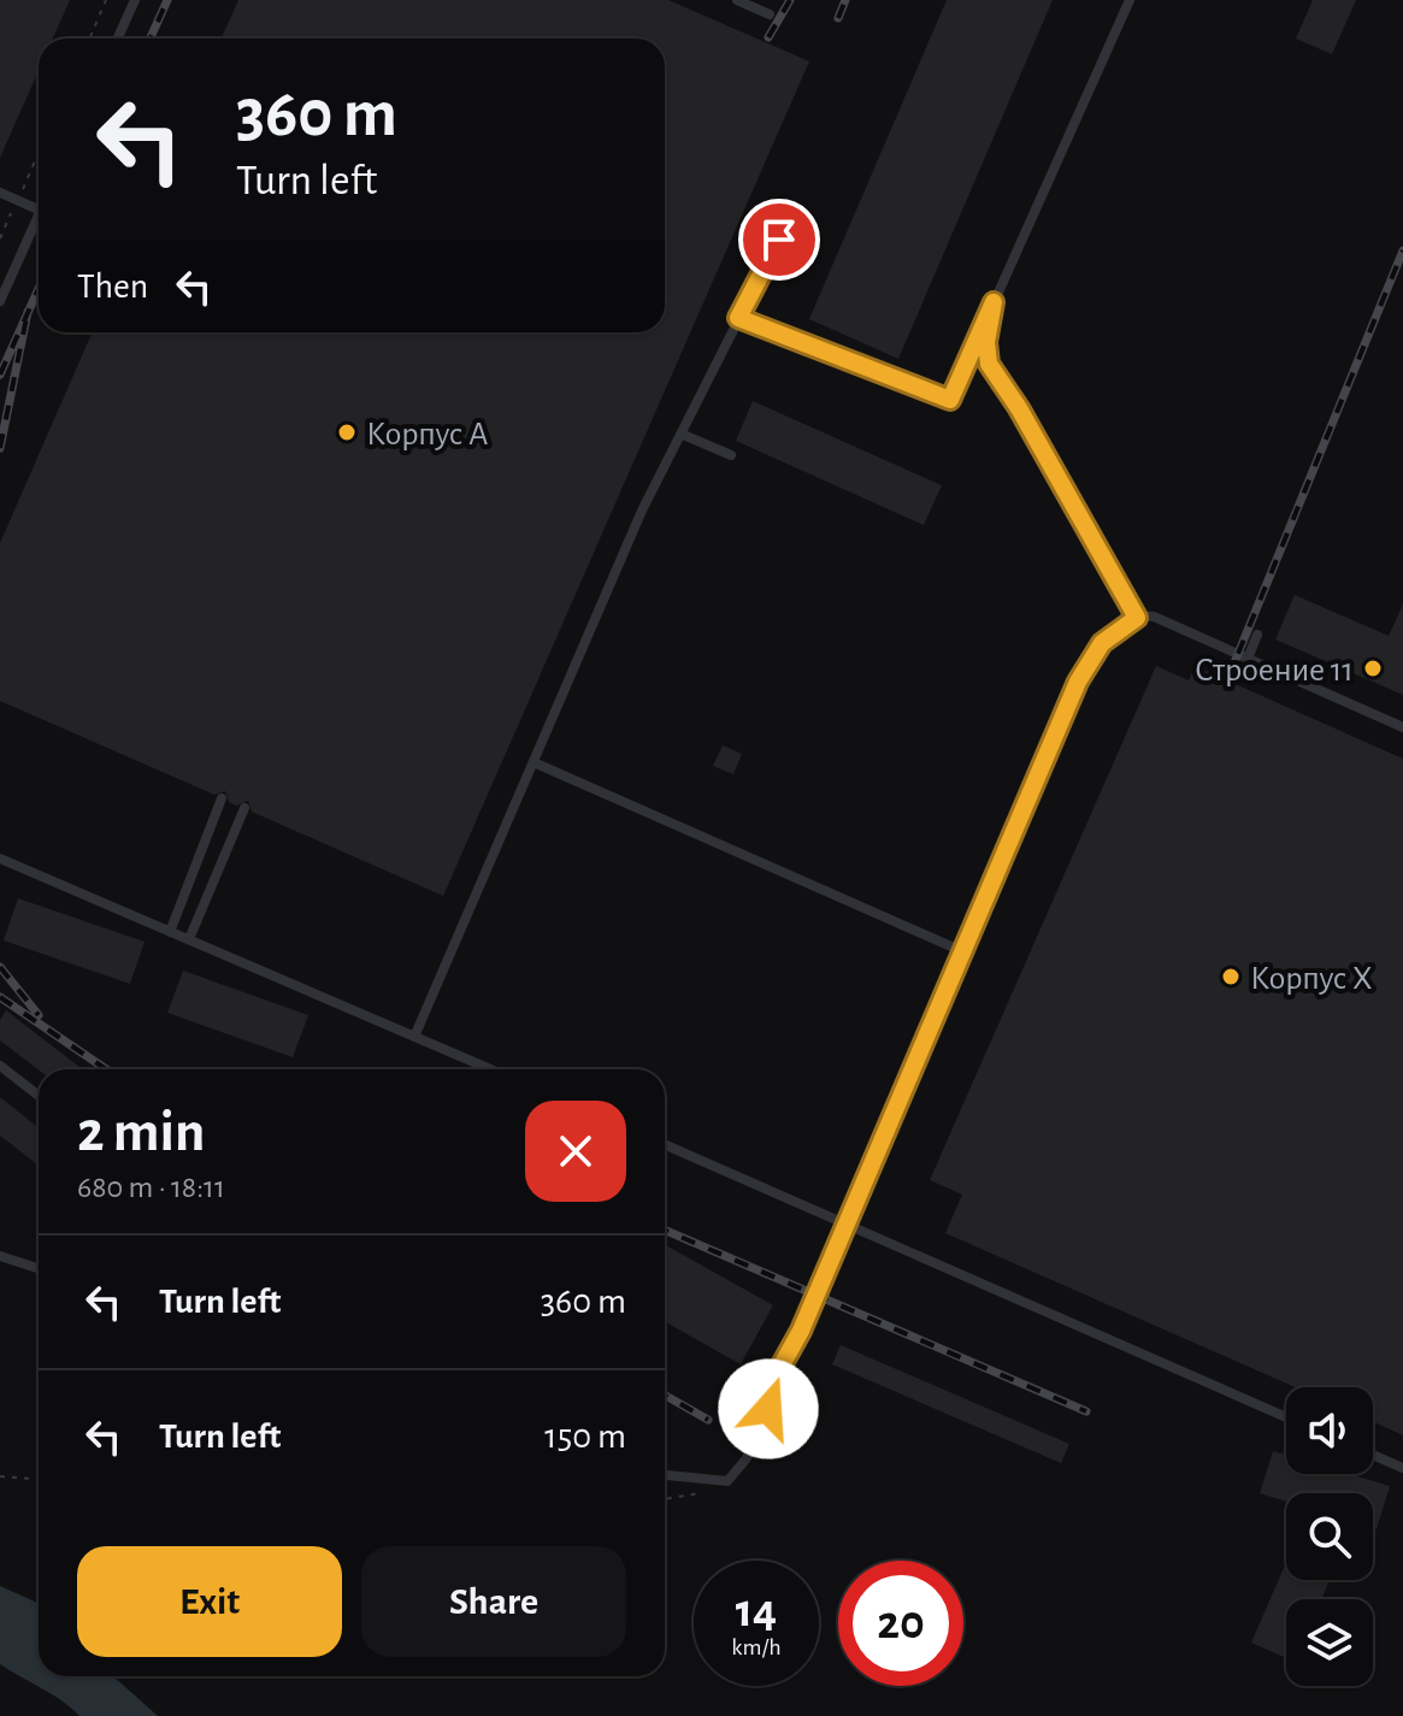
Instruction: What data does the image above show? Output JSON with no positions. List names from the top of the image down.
{
  "places": ["Корпус А", "Строение 11", "Корпус Х"],
  "page": {
    "turn": ["360 m", "Turn left"],
    "then": "Then",
    "heading": ["2 min", "680 m · 18:11"],
    "list": [
      {
        "name": "Turn left",
        "value": "360 m"
      },
      {
        "name": "Turn left",
        "value": "150 m"
      }
    ],
    "buttons": ["Exit", "Share"],
    "speed": "14 km/h",
    "limit": "20"
  }
}
